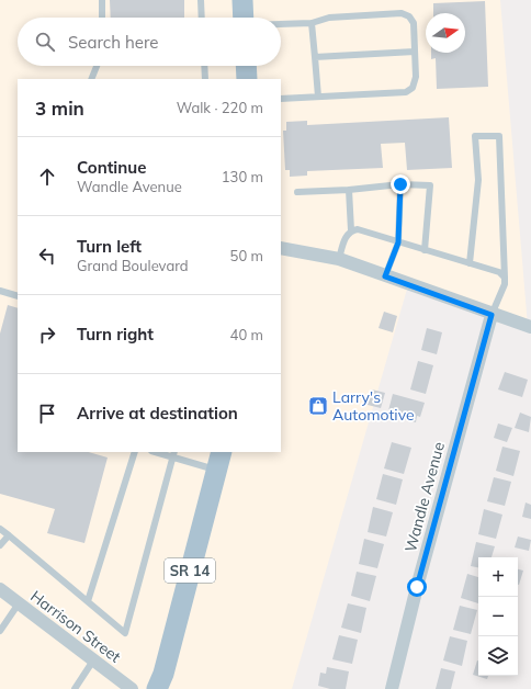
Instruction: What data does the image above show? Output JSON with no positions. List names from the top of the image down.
{
  "streets": {
    "main road": ["SR 14"],
    "street": ["Wandle Avenue", "Harrison Street"]
  },
  "places": {
    "shop": ["Larry's Automotive"]
  },
  "north": "right",
  "page": {
    "search": "Search here",
    "heading": ["3 min", "Walk · 220 m"],
    "list": [
      ["Continue", "Wandle Avenue", "130 m"],
      ["Turn left", "Grand Boulevard", "50 m"],
      ["Turn right", "40 m"],
      "Arrive at destination"
    ],
    "map_buttons": ["+", "−"]
  }
}
